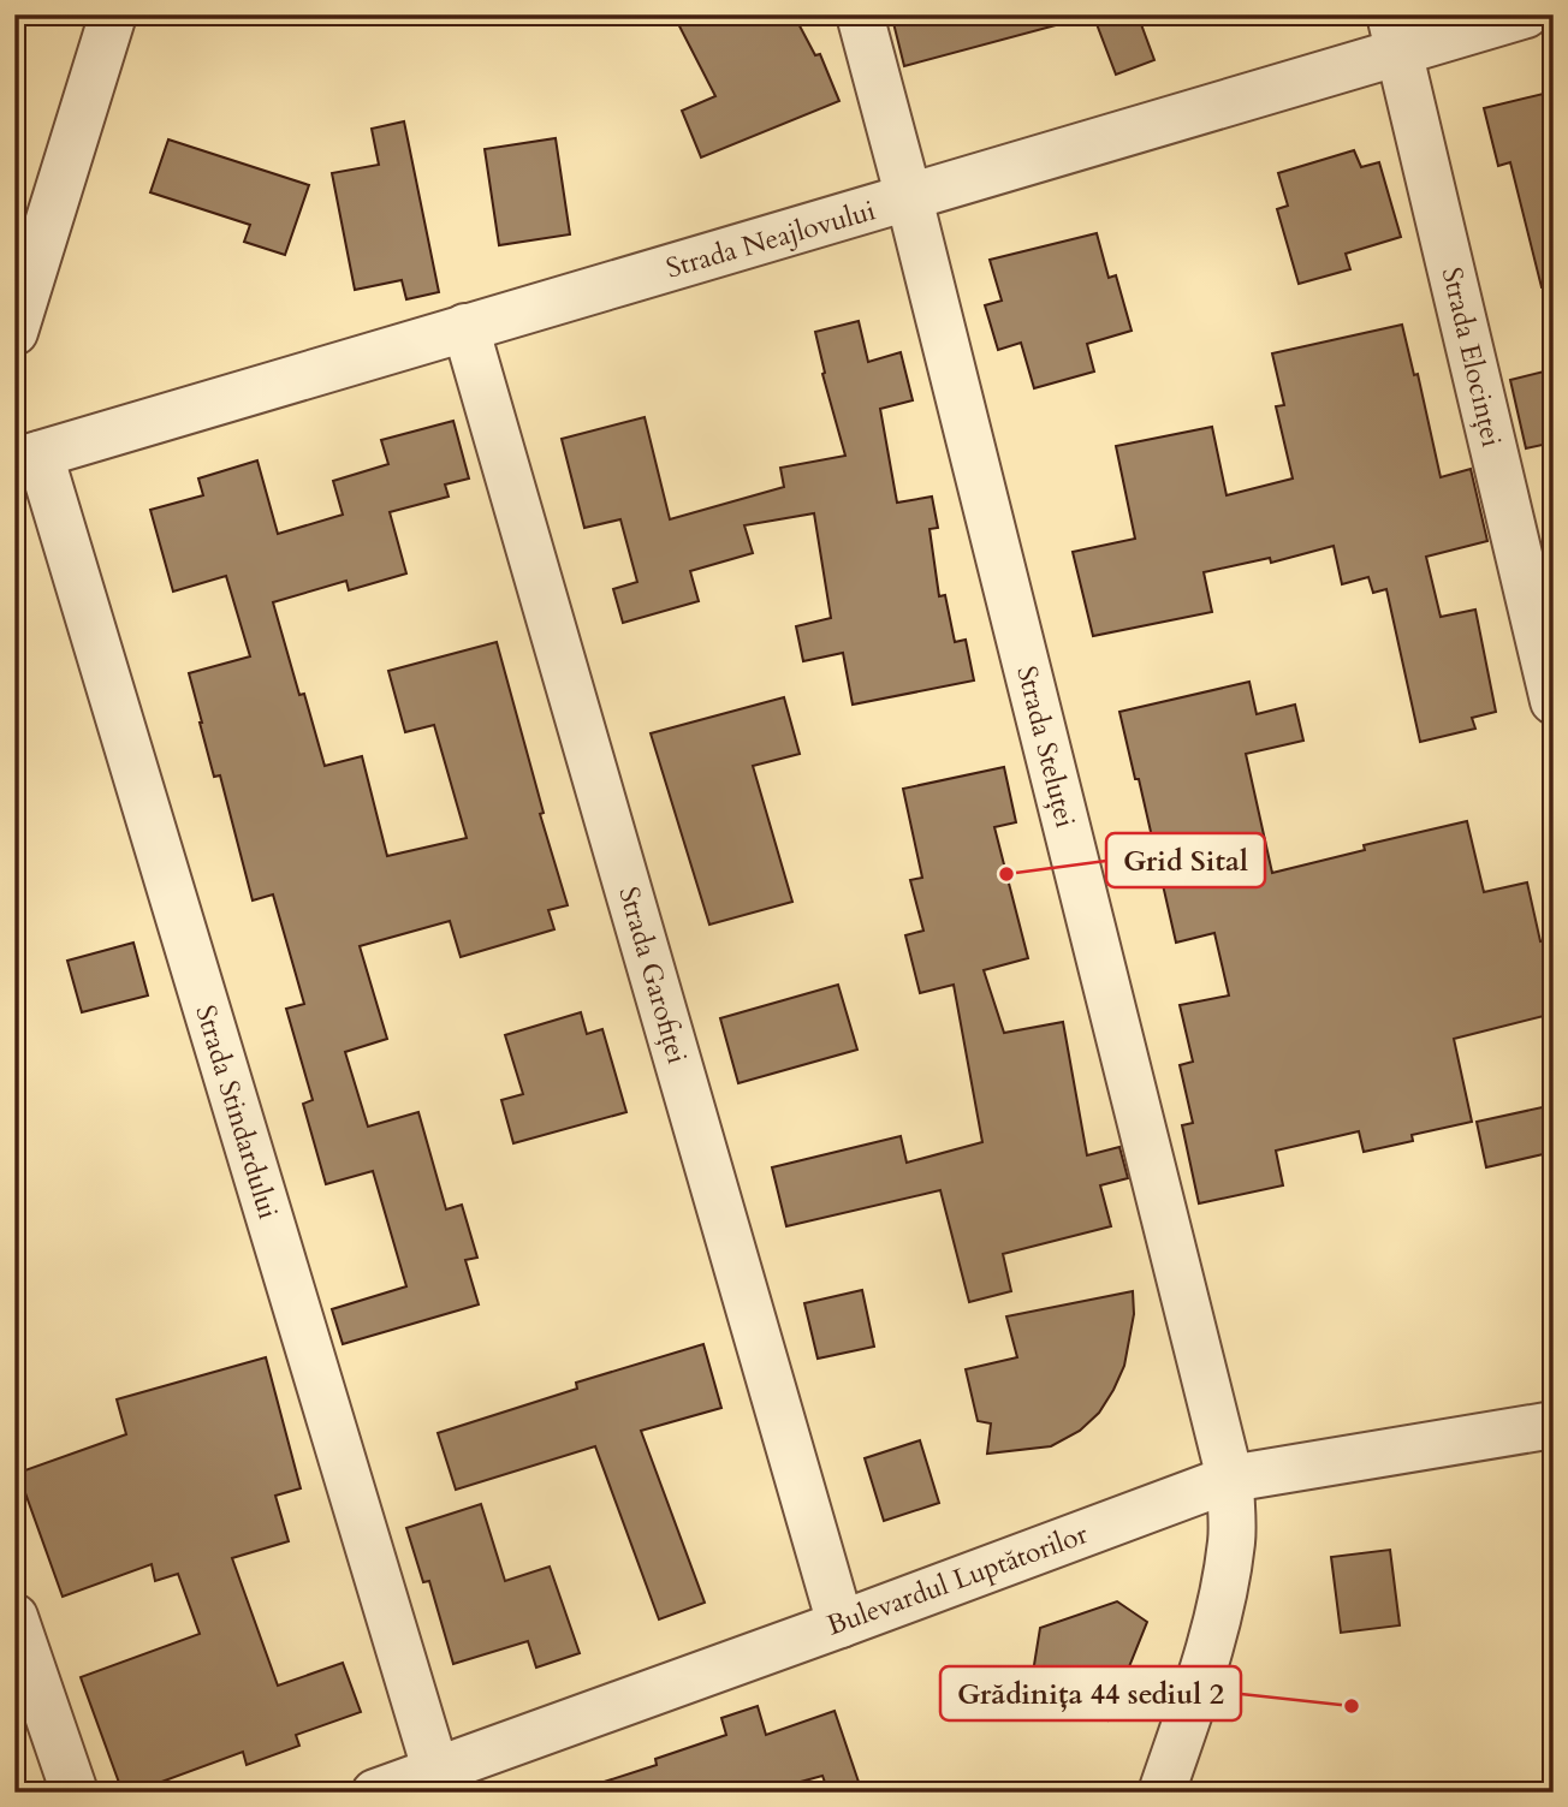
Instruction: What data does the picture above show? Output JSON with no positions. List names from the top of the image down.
{
  "streets": {
    "street": [
      "Strada Neajlovului",
      "Strada Elocinței",
      "Strada Steluței",
      "Strada Garofiței",
      "Strada Stindardului",
      "Bulevardul Luptătorilor"
    ]
  },
  "crossings": [
    ["Strada Neajlovului", "Strada Elocinței"],
    ["Strada Neajlovului", "Strada Steluței"],
    ["Strada Neajlovului", "Strada Garofiței"],
    ["Strada Neajlovului", "Strada Stindardului"],
    ["Strada Steluței", "Bulevardul Luptătorilor"],
    ["Strada Garofiței", "Bulevardul Luptătorilor"],
    ["Strada Stindardului", "Bulevardul Luptătorilor"]
  ],
  "places": ["Grid Sital", "Grădinița 44 sediul 2"]
}
